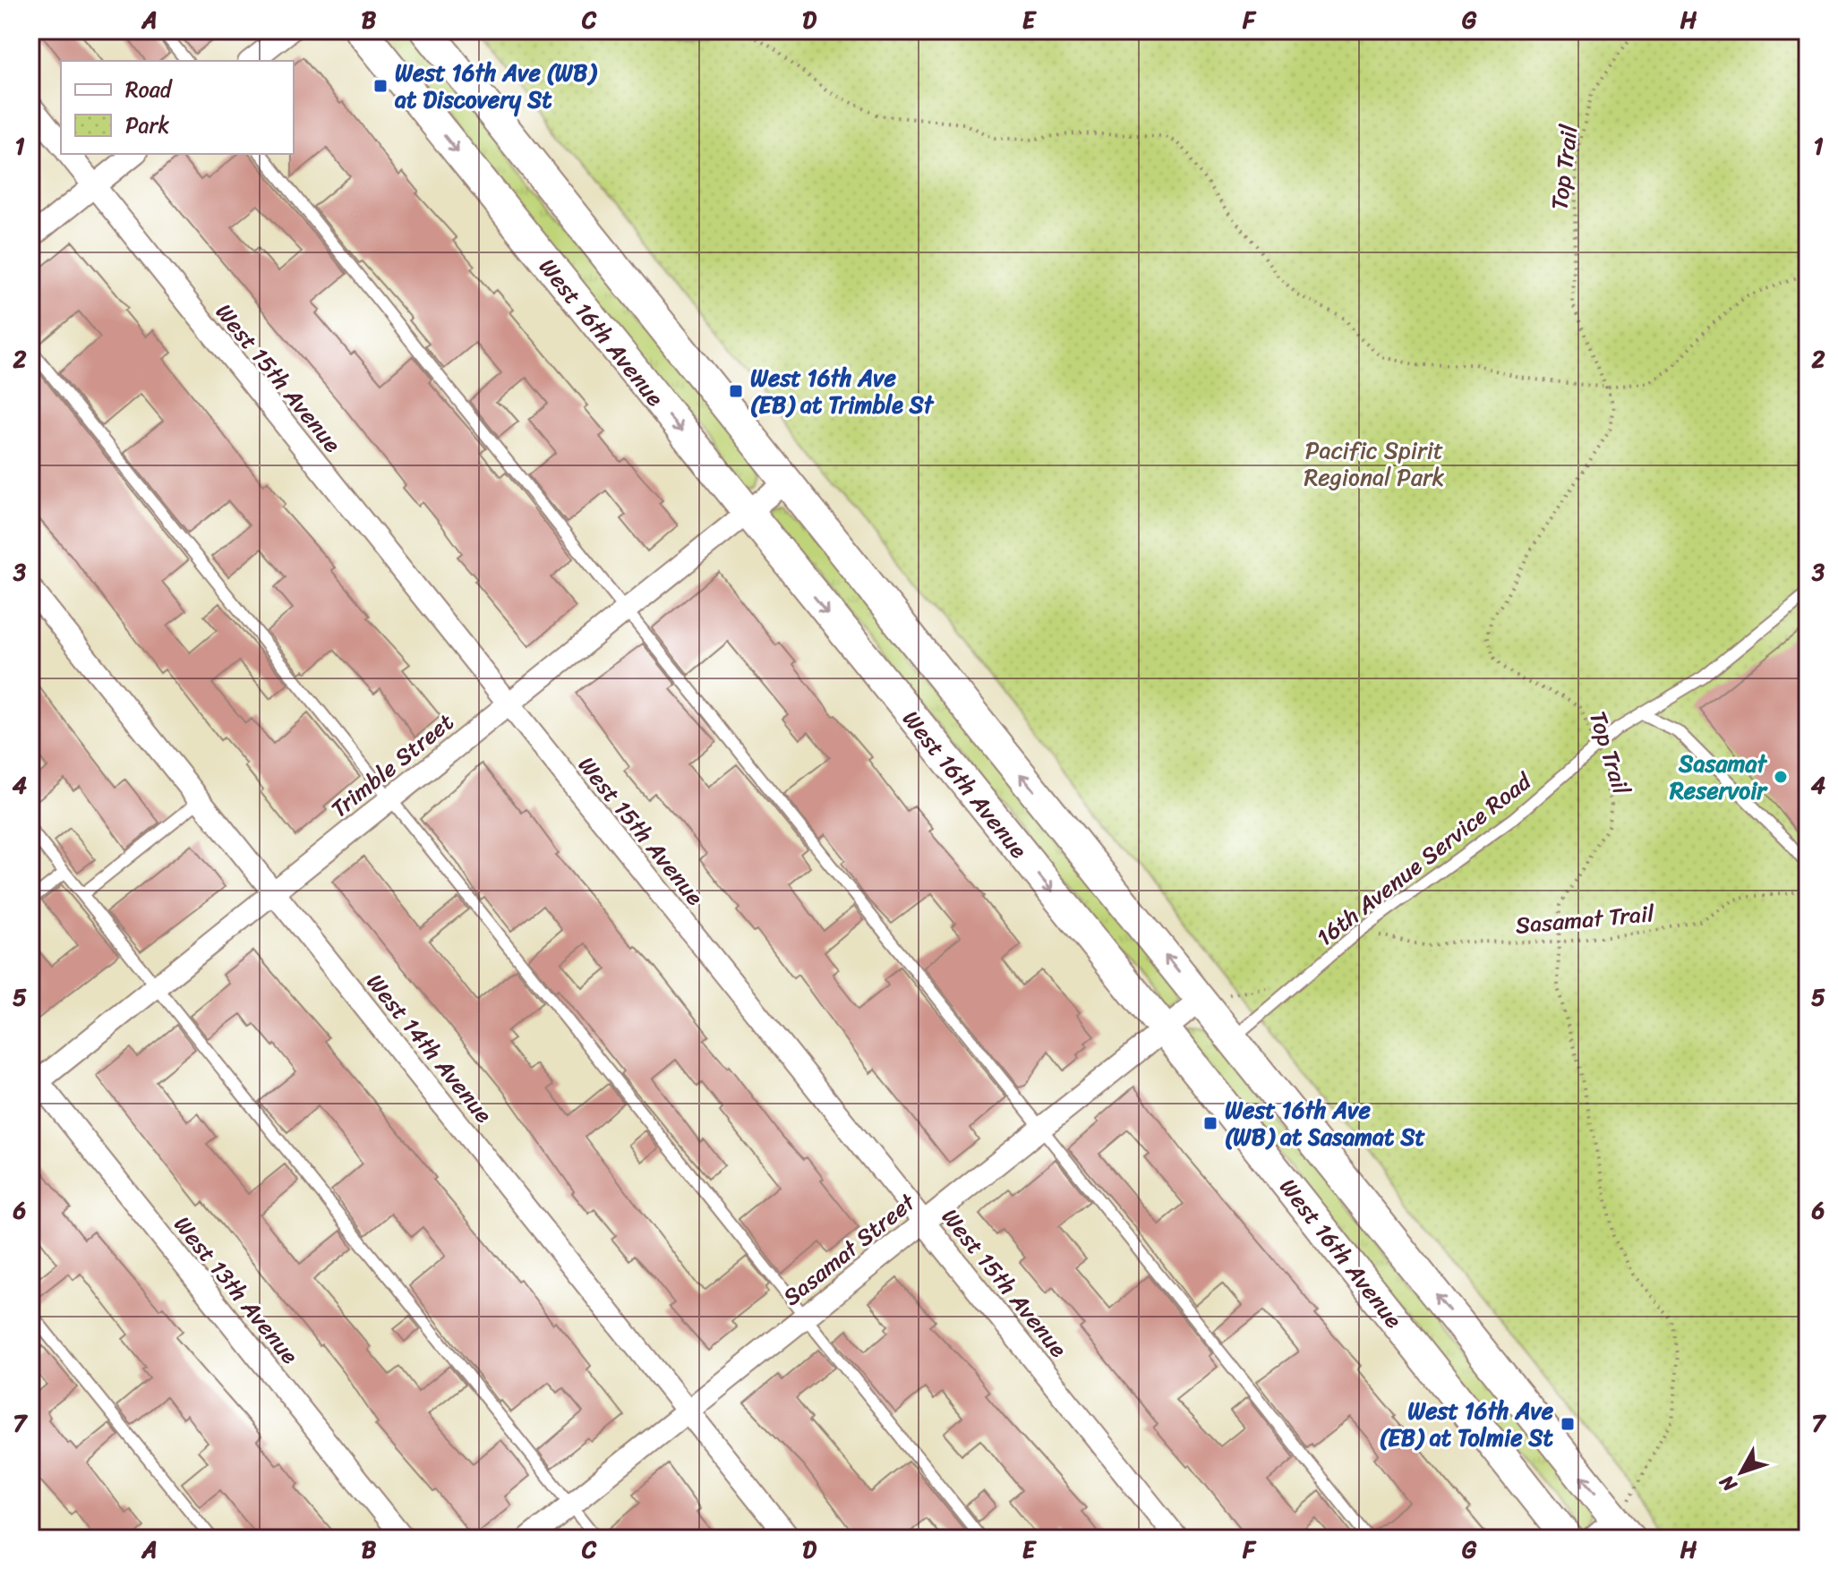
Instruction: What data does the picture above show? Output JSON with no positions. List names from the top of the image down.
{
  "streets": {
    "main road": ["West 16th Avenue"],
    "street": [
      "West 15th Avenue",
      "Trimble Street",
      "West 14th Avenue",
      "Sasamat Street",
      "West 13th Avenue"
    ],
    "lane": ["16th Avenue Service Road"],
    "path": ["Top Trail", "Sasamat Trail"]
  },
  "crossings": [
    ["Top Trail", "West 16th Avenue"],
    ["Top Trail", "16th Avenue Service Road"],
    ["Top Trail", "Sasamat Trail"],
    ["West 16th Avenue", "Trimble Street"],
    ["West 16th Avenue", "16th Avenue Service Road"],
    ["West 16th Avenue", "Sasamat Street"],
    ["West 15th Avenue", "Trimble Street"],
    ["West 15th Avenue", "Sasamat Street"],
    ["Trimble Street", "West 14th Avenue"],
    ["Trimble Street", "West 13th Avenue"],
    ["16th Avenue Service Road", "Sasamat Trail"],
    ["West 14th Avenue", "Sasamat Street"]
  ],
  "parks": ["Pacific Spirit Regional Park"],
  "places": {
    "transit": [
      "West 16th Ave (WB) at Discovery St",
      "West 16th Ave (EB) at Trimble St",
      "West 16th Ave (WB) at Sasamat St",
      "West 16th Ave (EB) at Tolmie St"
    ],
    "other": ["Sasamat Reservoir"]
  },
  "legend": ["Road", "Park"],
  "north": "bottom left",
  "grid": {
    "columns": [
      "A",
      "B",
      "C",
      "D",
      "E",
      "F",
      "G",
      "H"
    ],
    "rows": [
      "1",
      "2",
      "3",
      "4",
      "5",
      "6",
      "7"
    ]
  }
}
